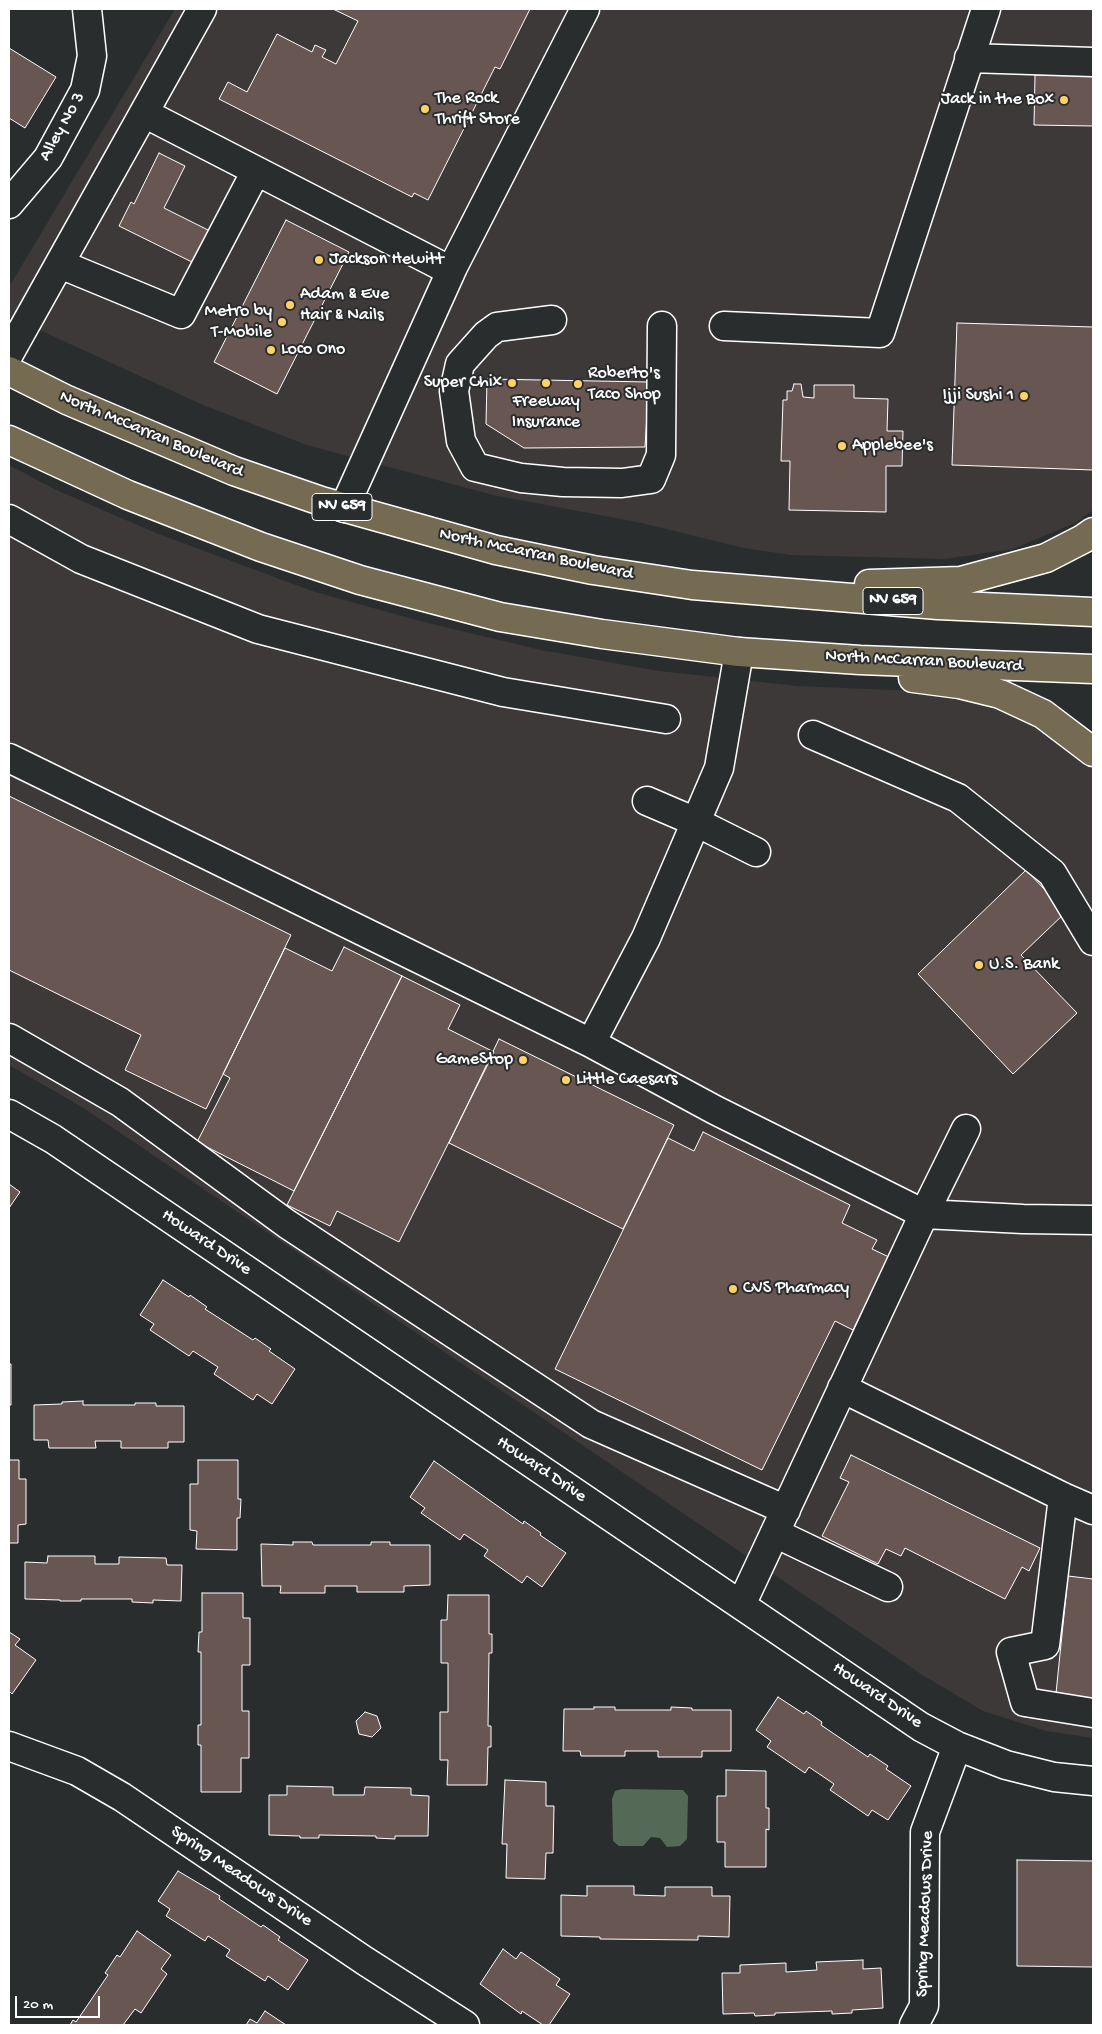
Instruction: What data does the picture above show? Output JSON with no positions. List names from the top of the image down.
{
  "streets": {
    "main road": ["North McCarran Boulevard", "NV 659"],
    "street": ["Alley No 3", "Howard Drive", "Spring Meadows Drive"]
  },
  "crossings": [
    ["Howard Drive", "Spring Meadows Drive"]
  ],
  "places": [
    "Jack in the Box",
    "The Rock Thrift Store",
    "Jackson Hewitt",
    "Adam & Eve Hair & Nails",
    "Metro by T-Mobile",
    "Loco Ono",
    "Super Chix",
    "Freeway Insurance",
    "Roberto's Taco Shop",
    "Ijji Sushi 1",
    "Applebee's",
    "U.S. Bank",
    "GameStop",
    "Little Caesars",
    "CVS Pharmacy"
  ],
  "scale_bar": "20 m"
}
